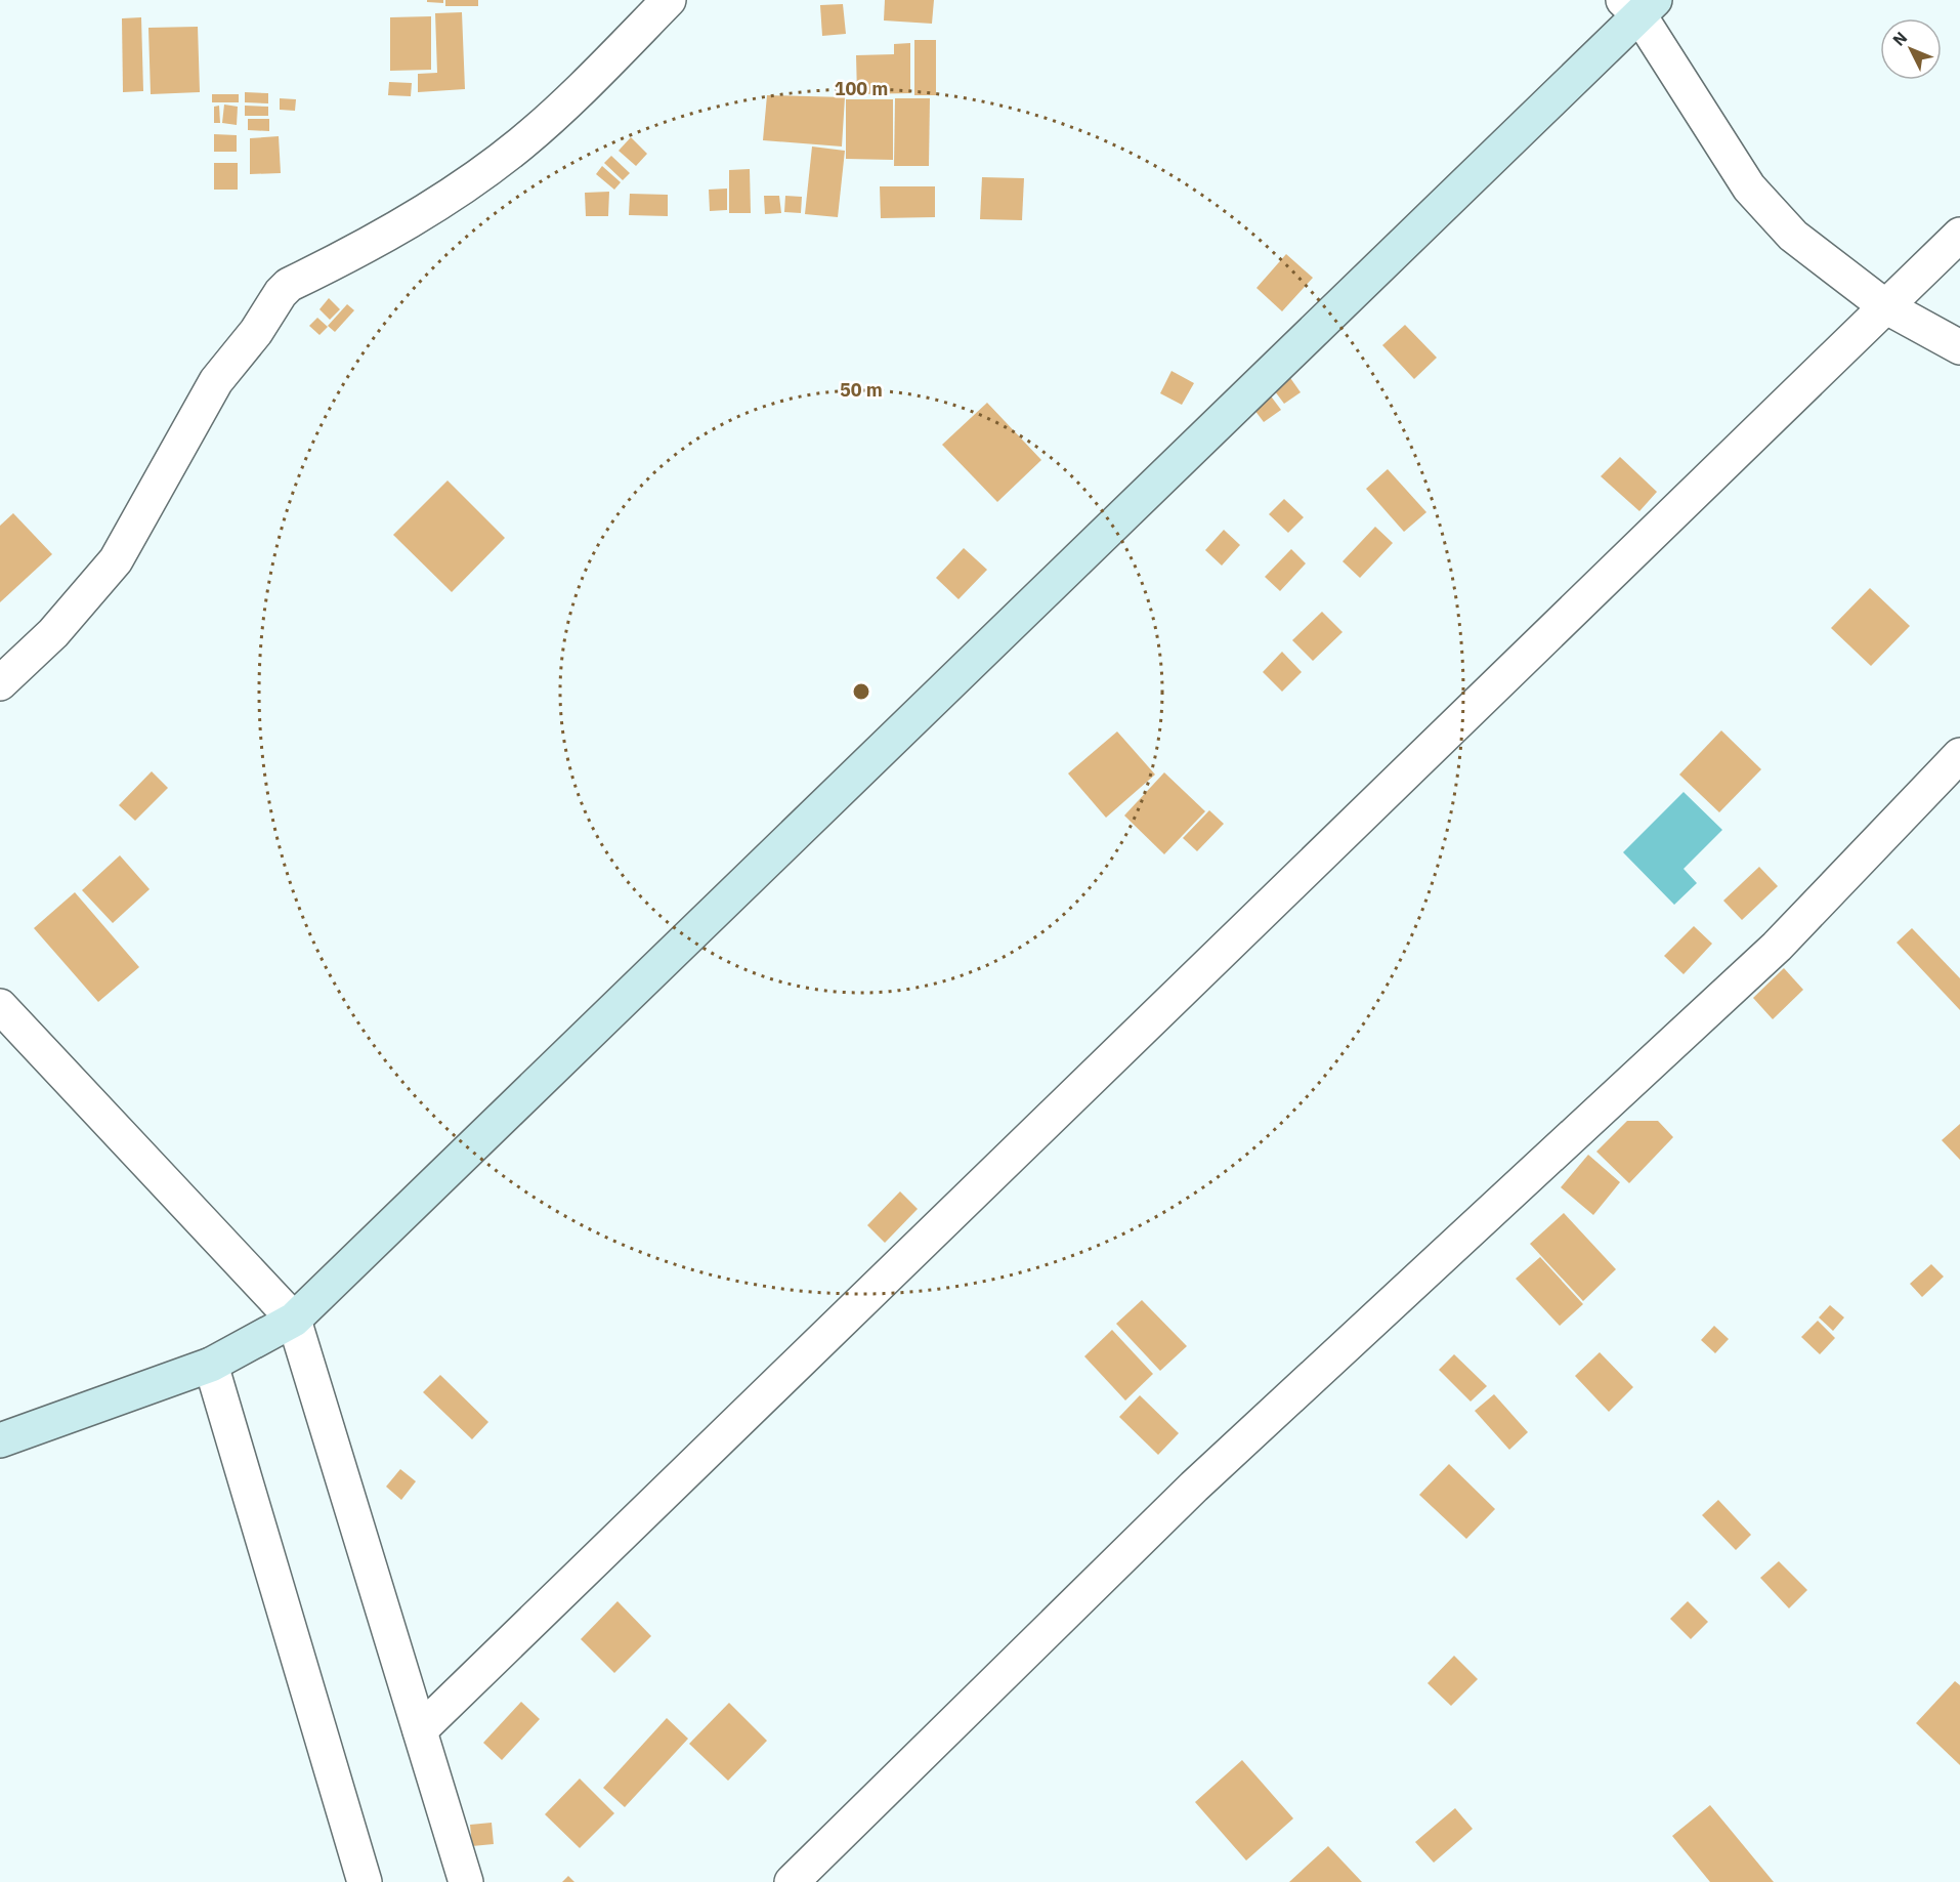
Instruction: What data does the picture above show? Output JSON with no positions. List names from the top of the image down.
{
  "north": "top left",
  "rings": ["100 m", "50 m"]
}
